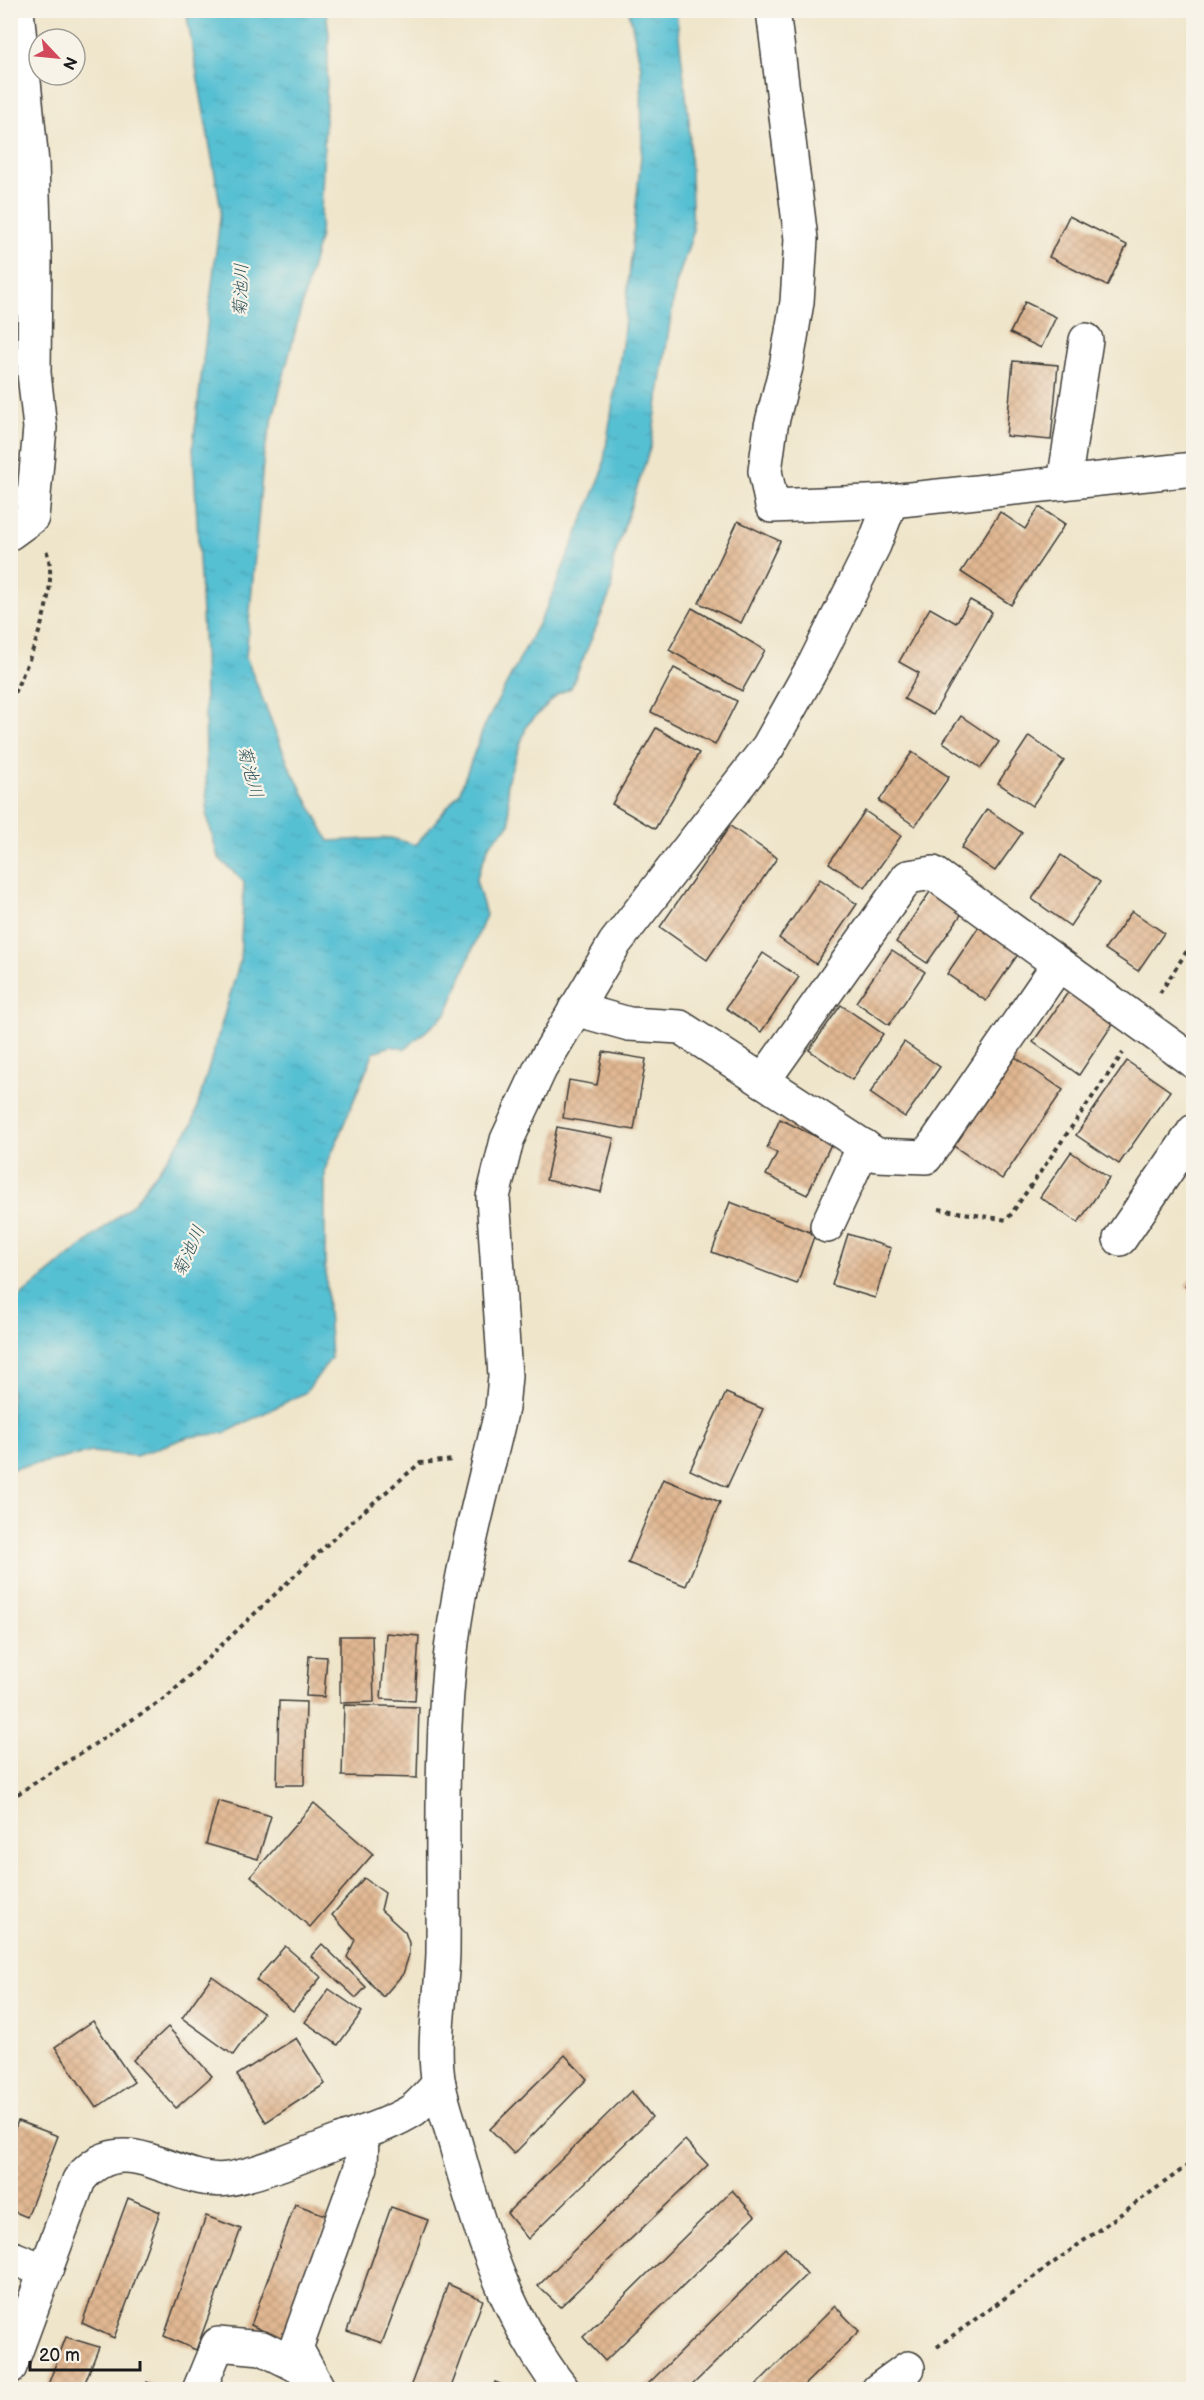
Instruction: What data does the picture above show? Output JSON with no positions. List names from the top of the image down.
{
  "water": ["菊池川"],
  "scale_bar": "20 m",
  "north": "bottom right"
}
